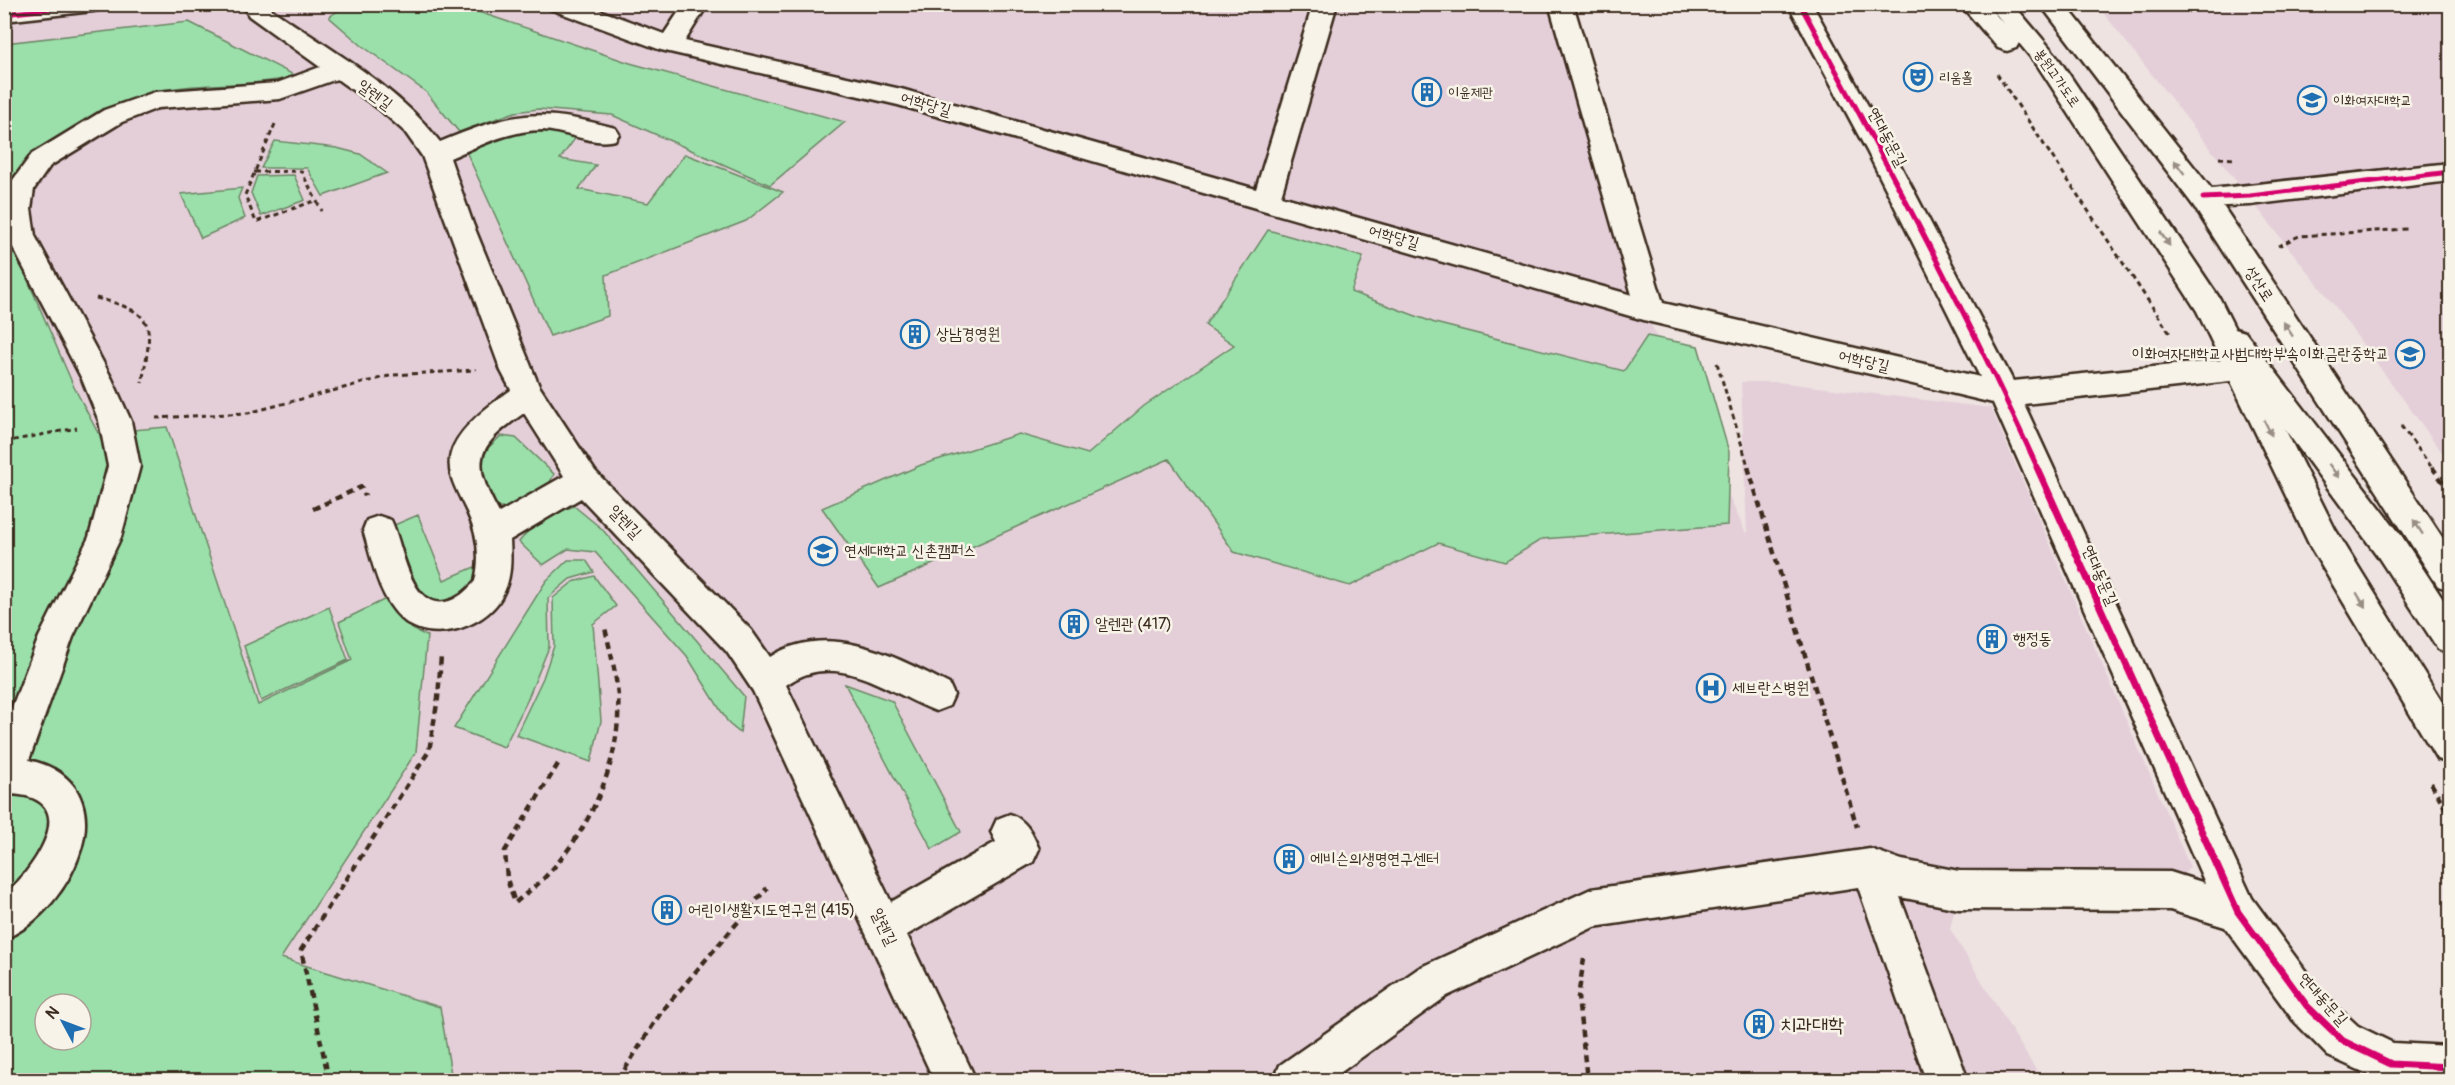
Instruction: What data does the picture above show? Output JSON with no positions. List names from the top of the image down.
{
  "streets": {
    "main road": [
      "봉원고가도로",
      "알렌길",
      "어학당길",
      "연대동문길",
      "성산로"
    ]
  },
  "crossings": [
    ["어학당길", "연대동문길"]
  ],
  "places": {
    "theatre": ["리움홀"],
    "building": [
      "이윤제관",
      "상남경영원",
      "알렌관 (417)",
      "행정동",
      "에비슨의생명연구센터",
      "어린이생활지도연구원 (415)",
      "치과대학"
    ],
    "school or university": ["이화여자대학교", "이화여자대학교사범대학부속이화금란중학교", "연세대학교 신촌캠퍼스"],
    "hospital": ["세브란스병원"]
  },
  "north": "top left"
}
